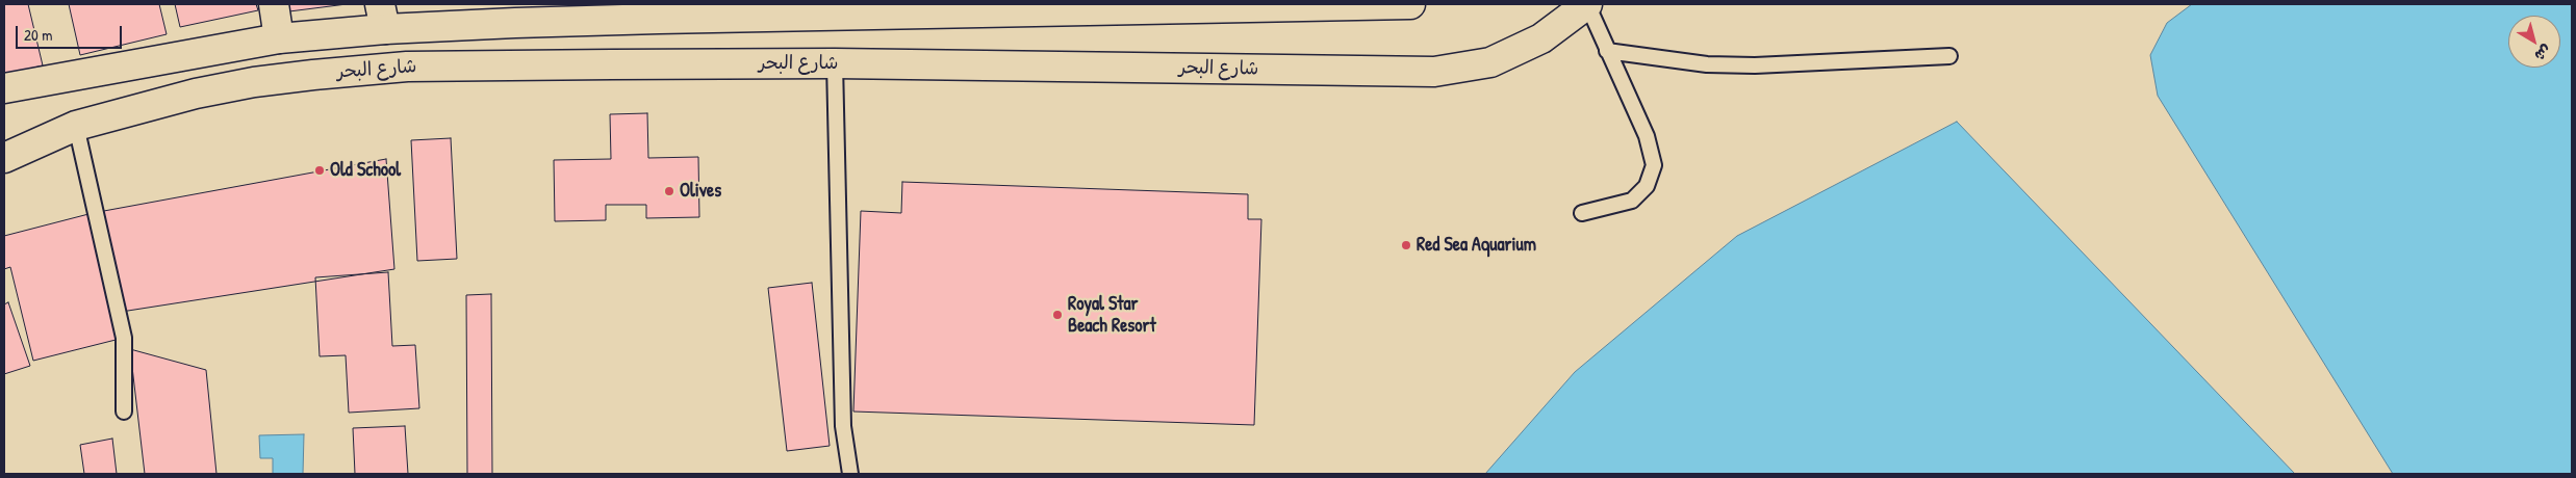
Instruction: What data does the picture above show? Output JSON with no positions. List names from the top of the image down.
{
  "streets": {
    "main road": ["شارع البحر"]
  },
  "places": [
    "Old School",
    "Olives",
    "Red Sea Aquarium",
    "Royal Star Beach Resort"
  ],
  "scale_bar": "20 m",
  "north": "bottom right"
}
